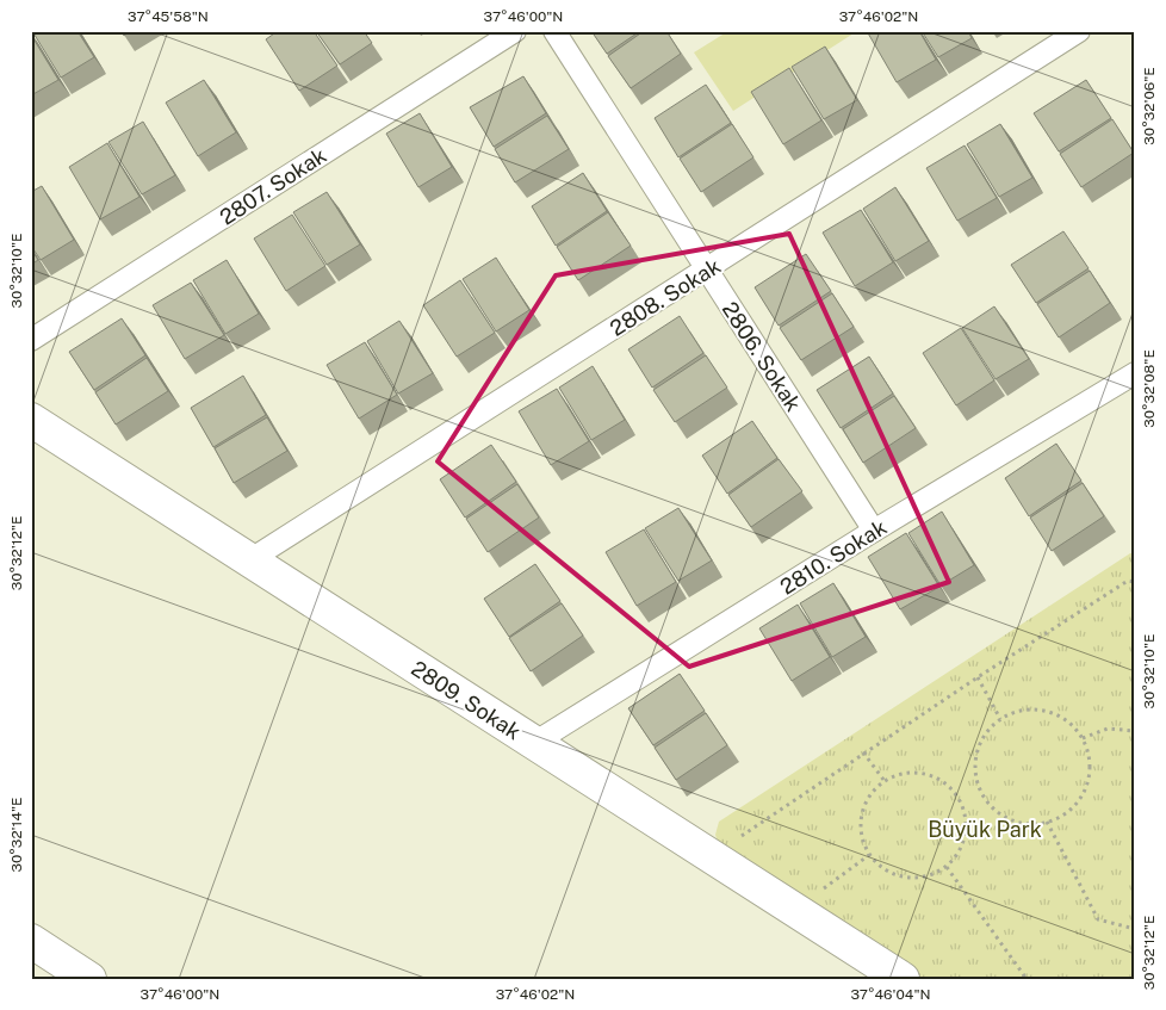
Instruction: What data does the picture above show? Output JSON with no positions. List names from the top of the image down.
{
  "streets": {
    "street": ["2809. Sokak"],
    "lane": [
      "2807. Sokak",
      "2808. Sokak",
      "2806. Sokak",
      "2810. Sokak"
    ]
  },
  "crossings": [
    ["2808. Sokak", "2806. Sokak"],
    ["2808. Sokak", "2809. Sokak"],
    ["2806. Sokak", "2810. Sokak"],
    ["2810. Sokak", "2809. Sokak"]
  ],
  "parks": ["Büyük Park"],
  "coordinates": [
    "37°45'58\"N",
    "37°46'00\"N",
    "37°46'02\"N",
    "30°32'06\"E",
    "30°32'10\"E",
    "30°32'08\"E",
    "30°32'12\"E",
    "30°32'14\"E",
    "37°46'04\"N"
  ]
}
